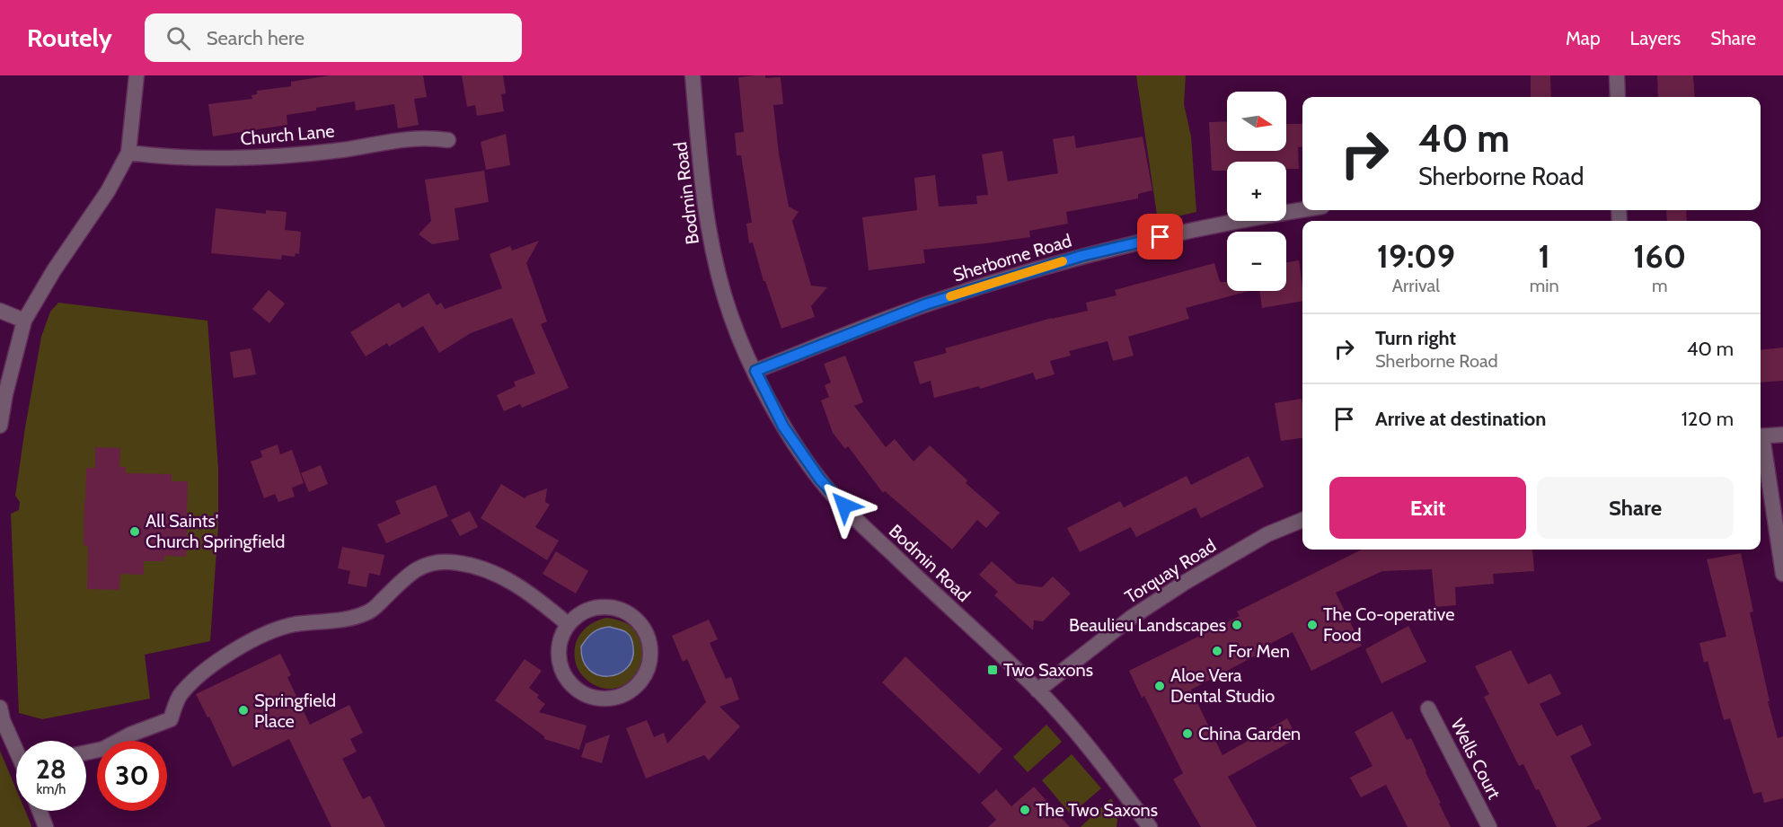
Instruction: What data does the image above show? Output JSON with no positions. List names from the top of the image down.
{
  "streets": {
    "street": [
      "Church Lane",
      "Bodmin Road",
      "Sherborne Road",
      "Torquay Road",
      "Wells Court"
    ]
  },
  "crossings": [
    ["Bodmin Road", "Sherborne Road"],
    ["Bodmin Road", "Torquay Road"]
  ],
  "places": {
    "other": [
      "All Saints' Church Springfield",
      "Beaulieu Landscapes",
      "The Co-operative Food",
      "For Men",
      "Aloe Vera Dental Studio",
      "Springfield Place",
      "China Garden",
      "The Two Saxons"
    ],
    "transit": ["Two Saxons"]
  },
  "north": "right",
  "page": {
    "header": "Routely",
    "search": "Search here",
    "nav": ["Map", "Layers", "Share"],
    "map_buttons": ["+", "−"],
    "turn": ["40 m", "Sherborne Road"],
    "eta": [
      "19:09",
      "Arrival",
      "1",
      "min",
      "160",
      "m"
    ],
    "list": [
      {
        "name": "Turn right",
        "note": "Sherborne Road",
        "value": "40 m"
      },
      {
        "name": "Arrive at destination",
        "value": "120 m"
      }
    ],
    "buttons": ["Exit", "Share"],
    "speed": "28 km/h",
    "limit": "30"
  }
}
